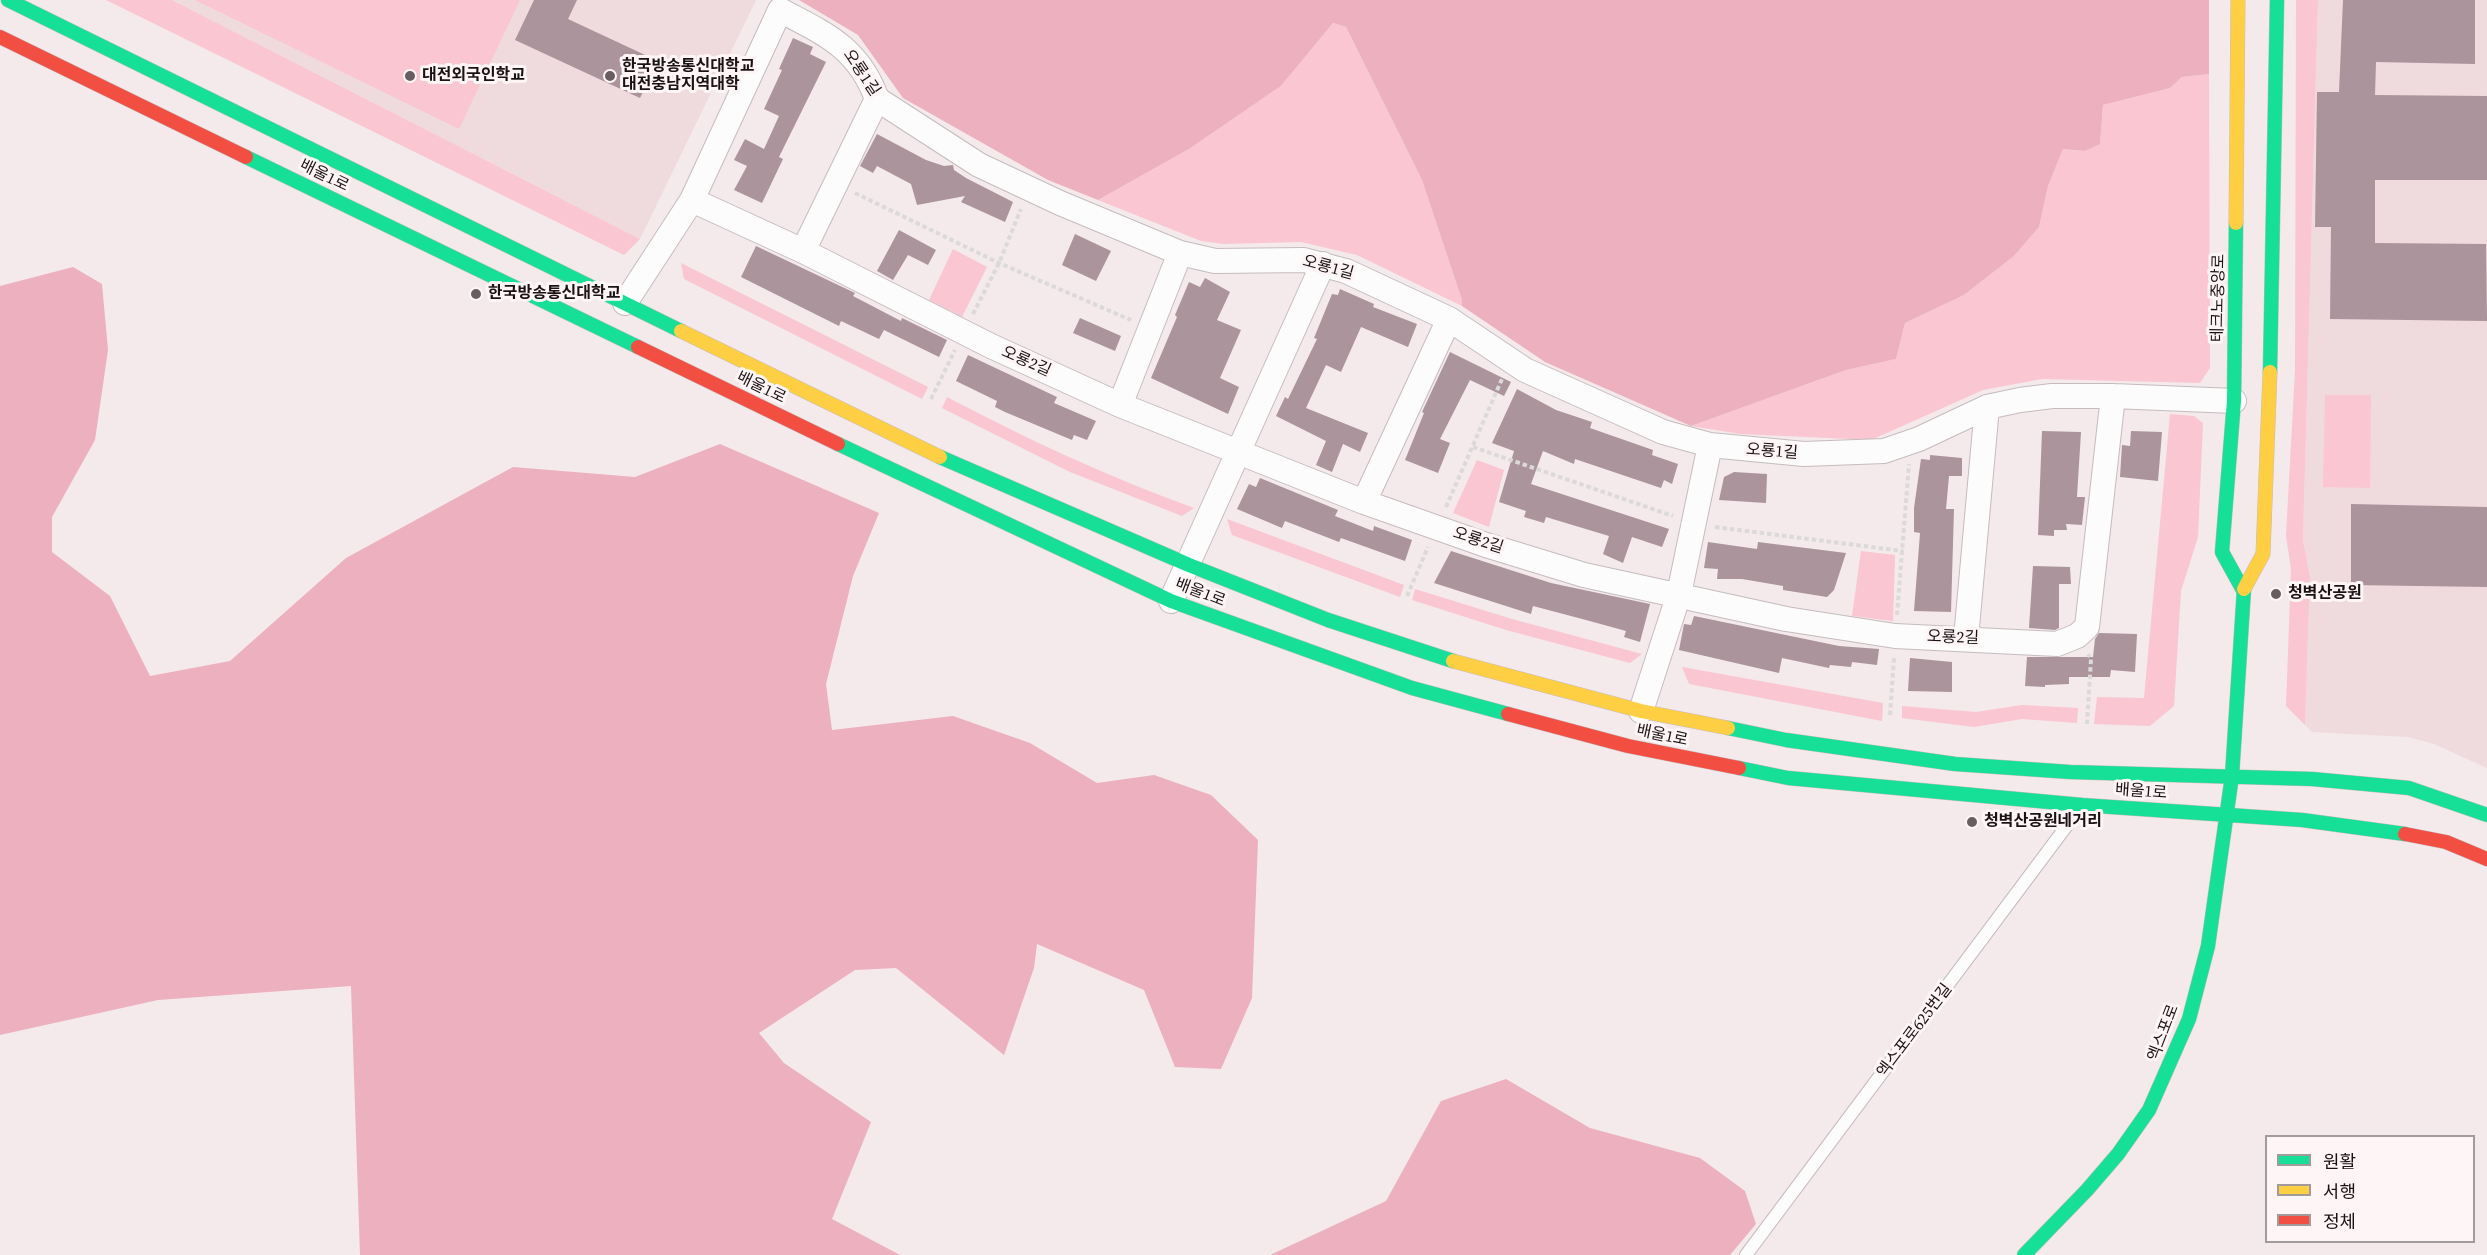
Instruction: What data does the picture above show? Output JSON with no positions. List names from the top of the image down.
{
  "streets": {
    "main road": ["배울1로", "테크노중앙로", "엑스포로"],
    "street": ["오룡1길", "오룡2길"],
    "lane": ["엑스포로625번길"]
  },
  "crossings": [
    ["오룡1길", "배울1로"],
    ["오룡1길", "테크노중앙로"],
    ["오룡1길", "오룡2길"],
    ["배울1로", "엑스포로625번길"],
    ["배울1로", "엑스포로"]
  ],
  "places": [
    "대전외국인학교",
    "한국방송통신대학교 대전충남지역대학",
    "한국방송통신대학교",
    "청벽산공원",
    "청벽산공원네거리"
  ],
  "legend": ["원활", "서행", "정체"]
}
